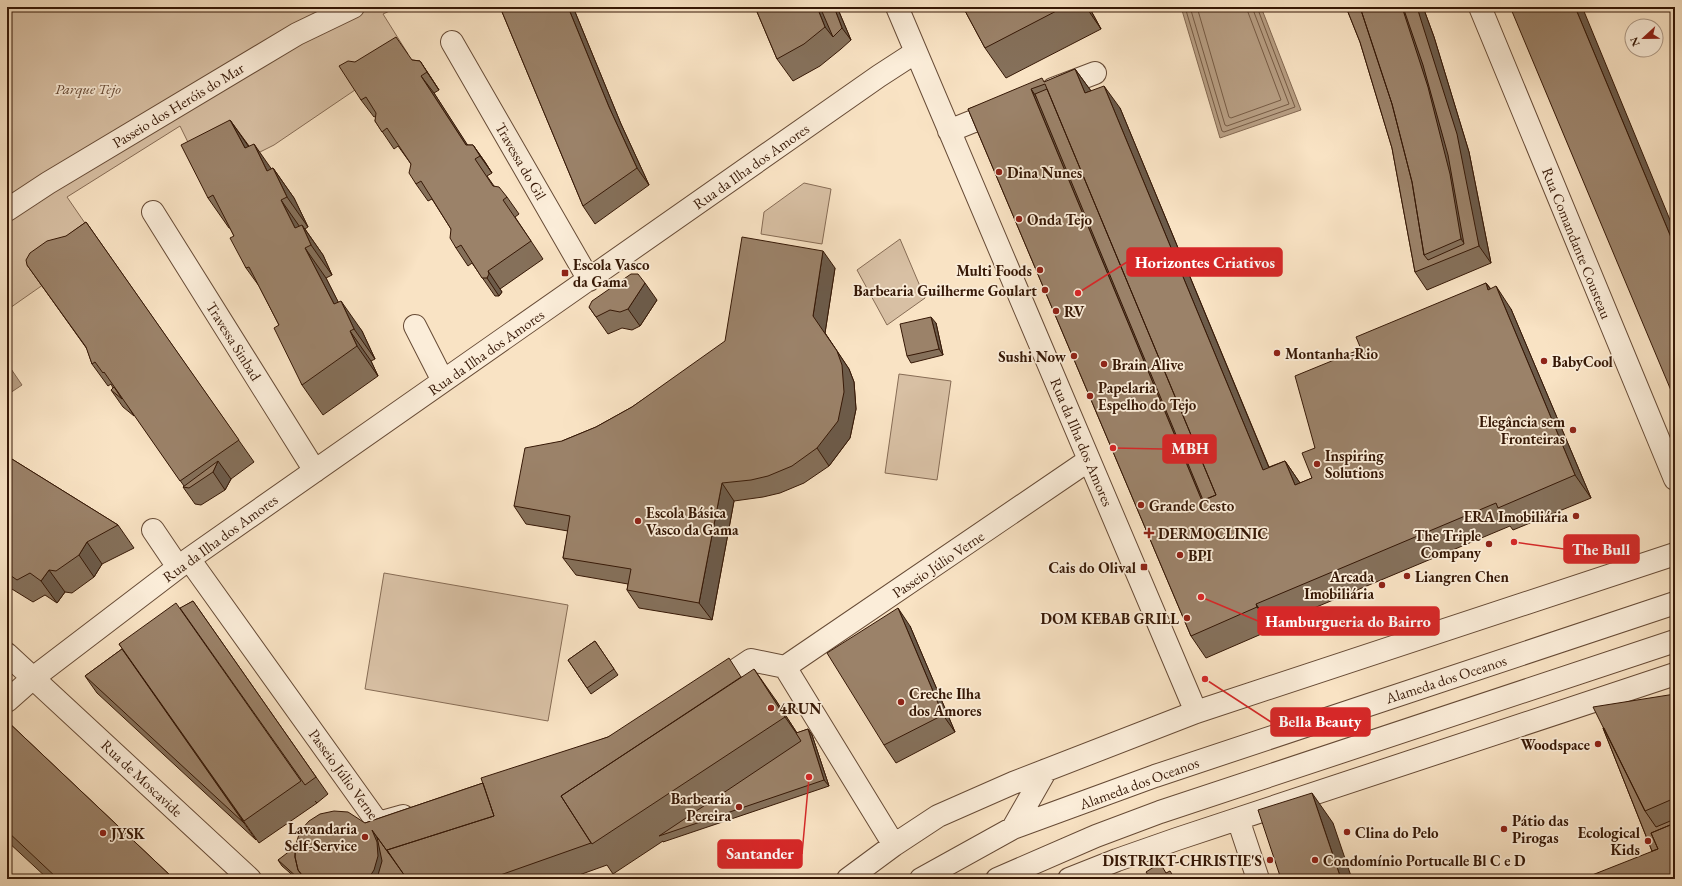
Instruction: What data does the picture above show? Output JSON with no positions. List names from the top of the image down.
{
  "streets": {
    "street": [
      "Passeio dos Heróis do Mar",
      "Travessa do Gil",
      "Rua da Ilha dos Amores",
      "Rua Comandante Cousteau",
      "Travessa Sinbad",
      "Passeio Júlio Verne",
      "Alameda dos Oceanos",
      "Rua de Moscavide"
    ]
  },
  "crossings": [
    ["Travessa do Gil", "Rua da Ilha dos Amores"],
    ["Rua da Ilha dos Amores", "Travessa Sinbad"],
    ["Rua da Ilha dos Amores", "Passeio Júlio Verne"],
    ["Rua da Ilha dos Amores", "Rua de Moscavide"]
  ],
  "parks": ["Parque Tejo"],
  "places": {
    "other": [
      "Dina Nunes",
      "Onda Tejo",
      "Multi Foods",
      "Barbearia Guilherme Goulart",
      "Horizontes Criativos",
      "RV",
      "Montanha-Rio",
      "Sushi Now",
      "BabyCool",
      "Brain Alive",
      "Papelaria Espelho do Tejo",
      "Elegância sem Fronteiras",
      "MBH",
      "Inspiring Solutions",
      "Grande Cesto",
      "ERA Imobiliária",
      "Escola Básica Vasco da Gama",
      "The Bull",
      "The Triple Company",
      "BPI",
      "Liangren Chen",
      "Arcada Imobiliária",
      "Hamburgueria do Bairro",
      "DOM KEBAB GRILL",
      "Bella Beauty",
      "Creche Ilha dos Amores",
      "4RUN",
      "Woodspace",
      "Santander",
      "Barbearia Pereira",
      "Pátio das Pirogas",
      "Clina do Pelo",
      "JYSK",
      "Lavandaria Self-Service",
      "Ecological Kids",
      "DISTRIKT-CHRISTIE'S",
      "Condomínio Portucalle Bl C e D"
    ],
    "transit": ["Escola Vasco da Gama", "Cais do Olival"],
    "health": ["DERMOCLINIC"]
  },
  "north": "left"
}
